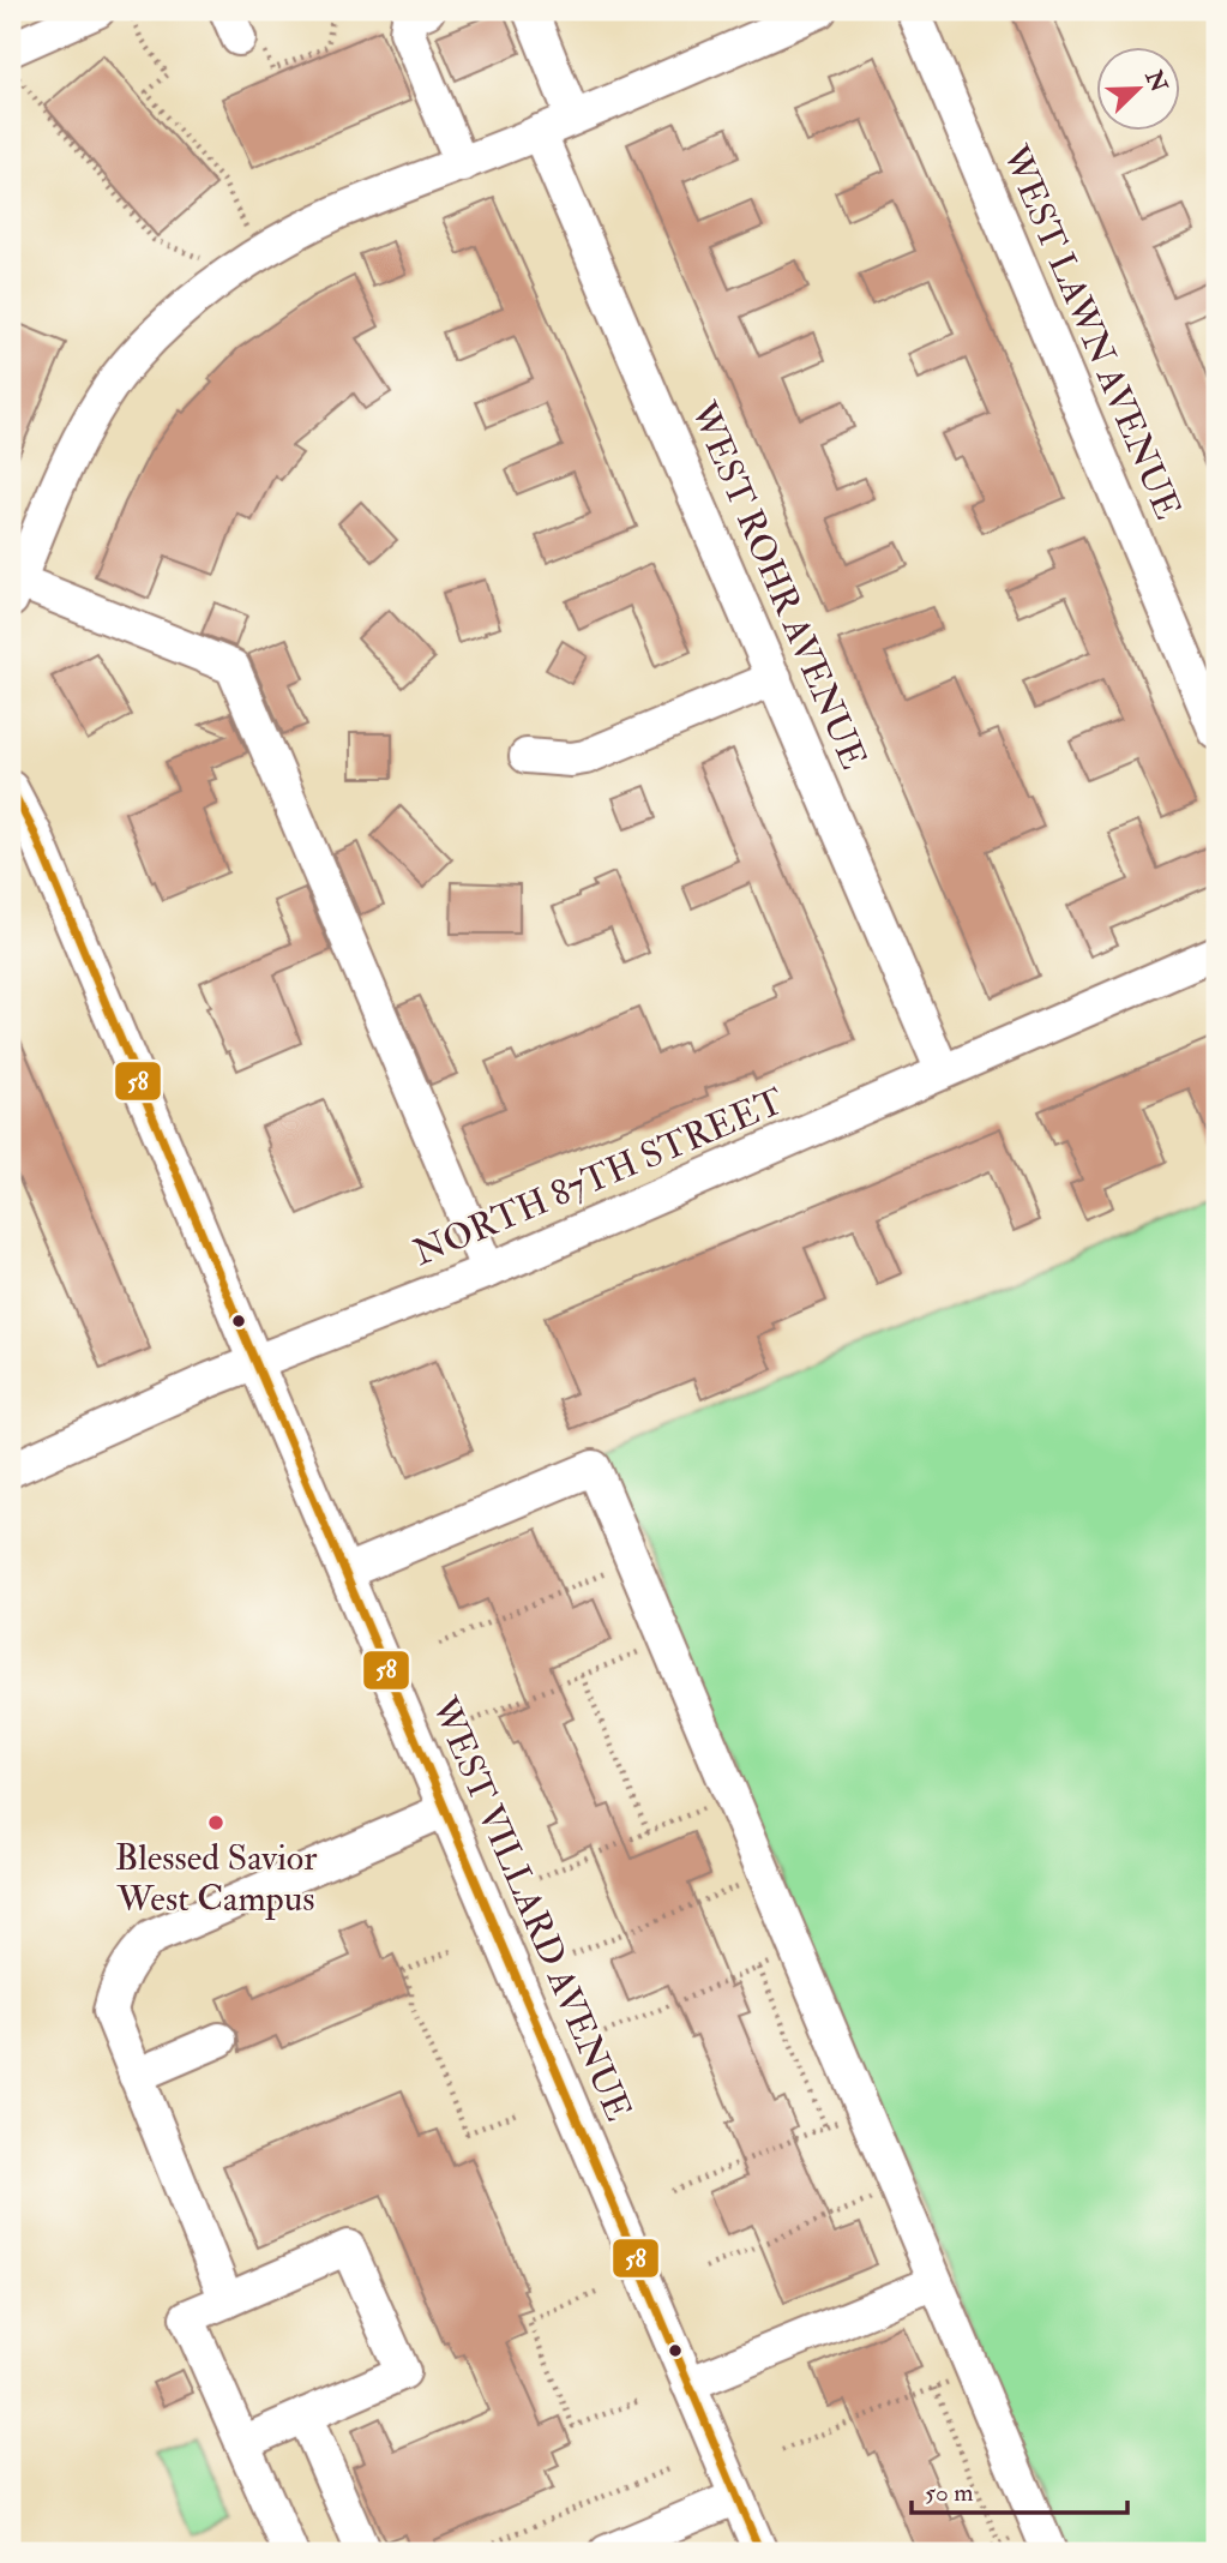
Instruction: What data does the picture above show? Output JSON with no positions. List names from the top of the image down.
{
  "streets": {
    "street": [
      "WEST LAWN AVENUE",
      "WEST ROHR AVENUE",
      "NORTH 87TH STREET",
      "WEST VILLARD AVENUE"
    ]
  },
  "crossings": [
    ["WEST ROHR AVENUE", "NORTH 87TH STREET"],
    ["NORTH 87TH STREET", "WEST VILLARD AVENUE"]
  ],
  "places": ["Blessed Savior West Campus"],
  "lines": ["transit line 58"],
  "scale_bar": "50 m",
  "north": "top right"
}
